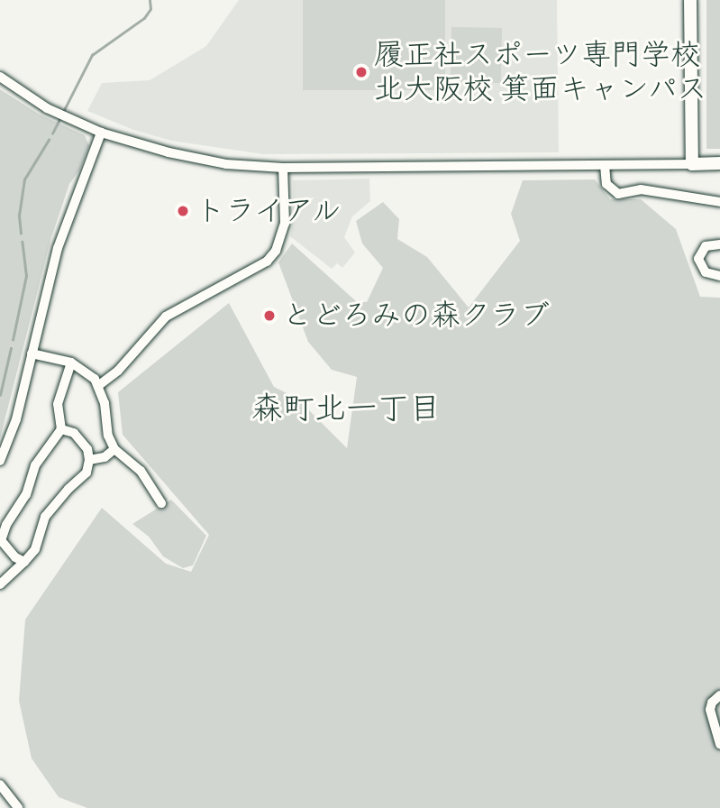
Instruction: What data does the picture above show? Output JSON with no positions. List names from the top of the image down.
{
  "districts": ["森町北一丁目"],
  "places": ["履正社スポーツ専門学校 北大阪校 箕面キャンパス", "トライアル", "とどろみの森クラブ"]
}
